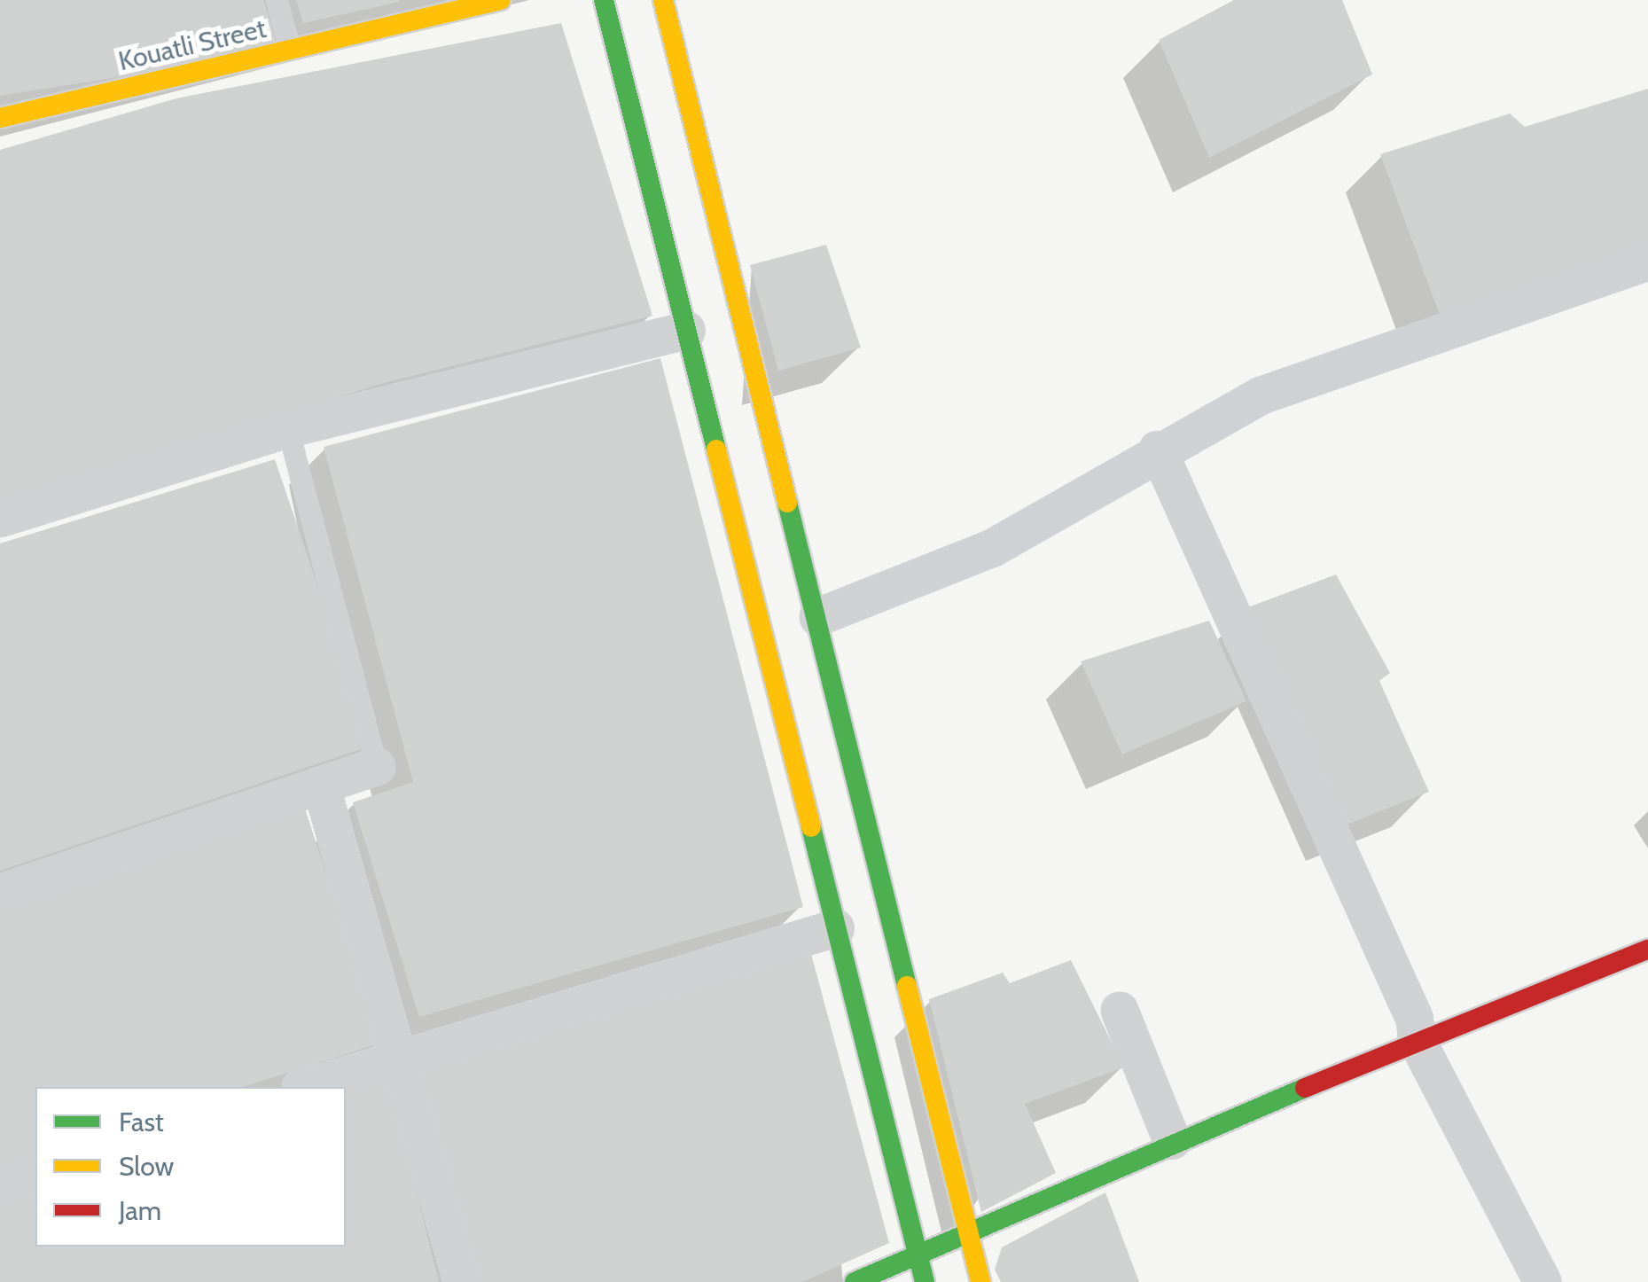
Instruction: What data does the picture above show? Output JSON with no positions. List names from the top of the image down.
{
  "streets": {
    "main road": ["Kouatli Street"]
  },
  "legend": ["Fast", "Slow", "Jam"]
}
